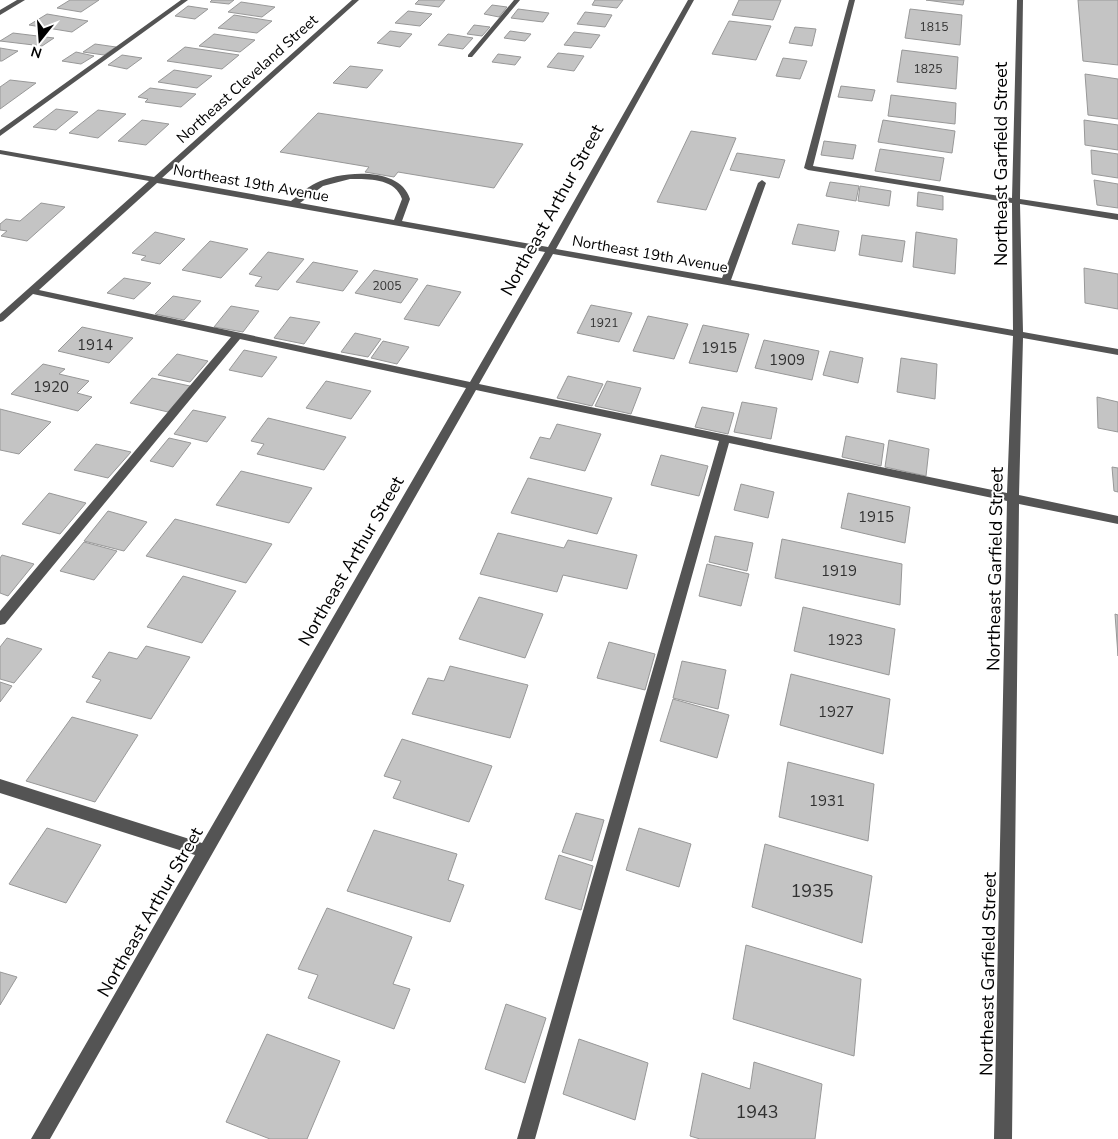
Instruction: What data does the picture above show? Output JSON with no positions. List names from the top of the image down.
{
  "streets": {
    "street": [
      "Northeast Cleveland Street",
      "Northeast Garfield Street",
      "Northeast 19th Avenue",
      "Northeast Arthur Street"
    ]
  },
  "crossings": [
    ["Northeast Cleveland Street", "Northeast 19th Avenue"],
    ["Northeast Garfield Street", "Northeast 19th Avenue"],
    ["Northeast 19th Avenue", "Northeast Arthur Street"]
  ],
  "house_numbers": [
    "1815",
    "1825",
    "2005",
    "1921",
    "1914",
    "1915",
    "1909",
    "1920",
    "1915",
    "1919",
    "1923",
    "1927",
    "1931",
    "1935",
    "1943"
  ],
  "north": "bottom"
}
